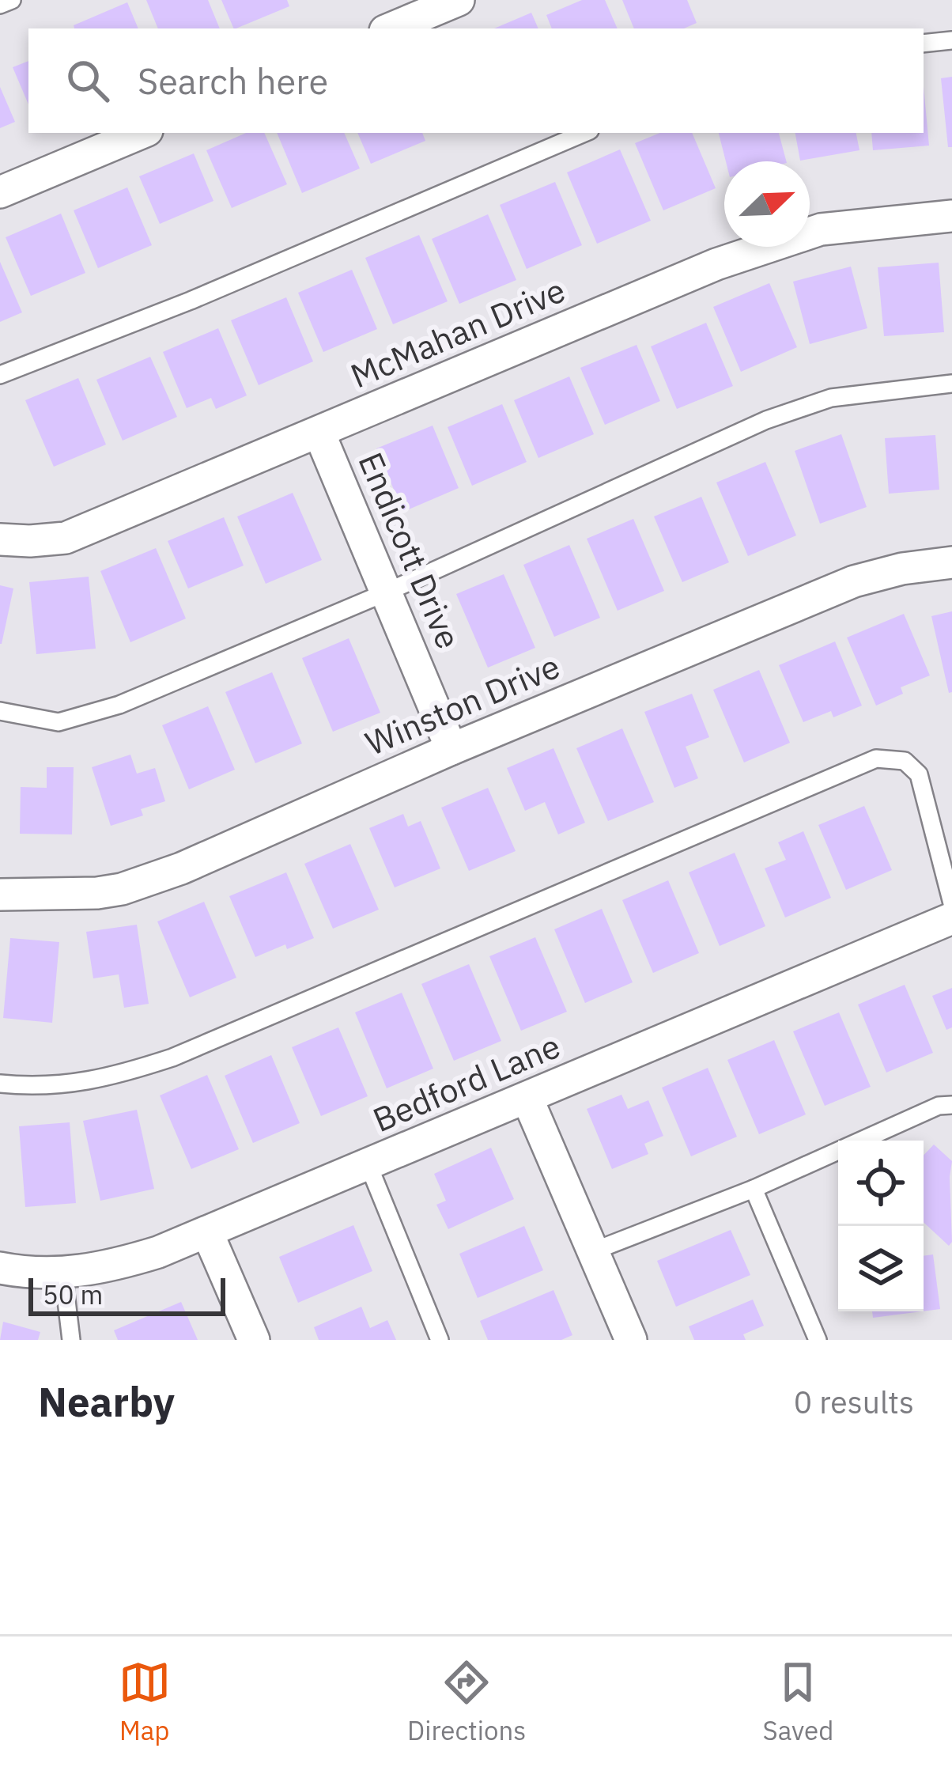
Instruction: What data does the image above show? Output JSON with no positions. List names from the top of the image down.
{
  "streets": {
    "street": [
      "McMahan Drive",
      "Endicott Drive",
      "Winston Drive",
      "Bedford Lane"
    ]
  },
  "crossings": [
    ["McMahan Drive", "Endicott Drive"],
    ["Endicott Drive", "Winston Drive"]
  ],
  "scale_bar": "50 m",
  "north": "top right",
  "page": {
    "search": "Search here",
    "scale": "50 m",
    "heading": ["Nearby", "0 results"],
    "nav": ["Map", "Directions", "Saved"]
  }
}
